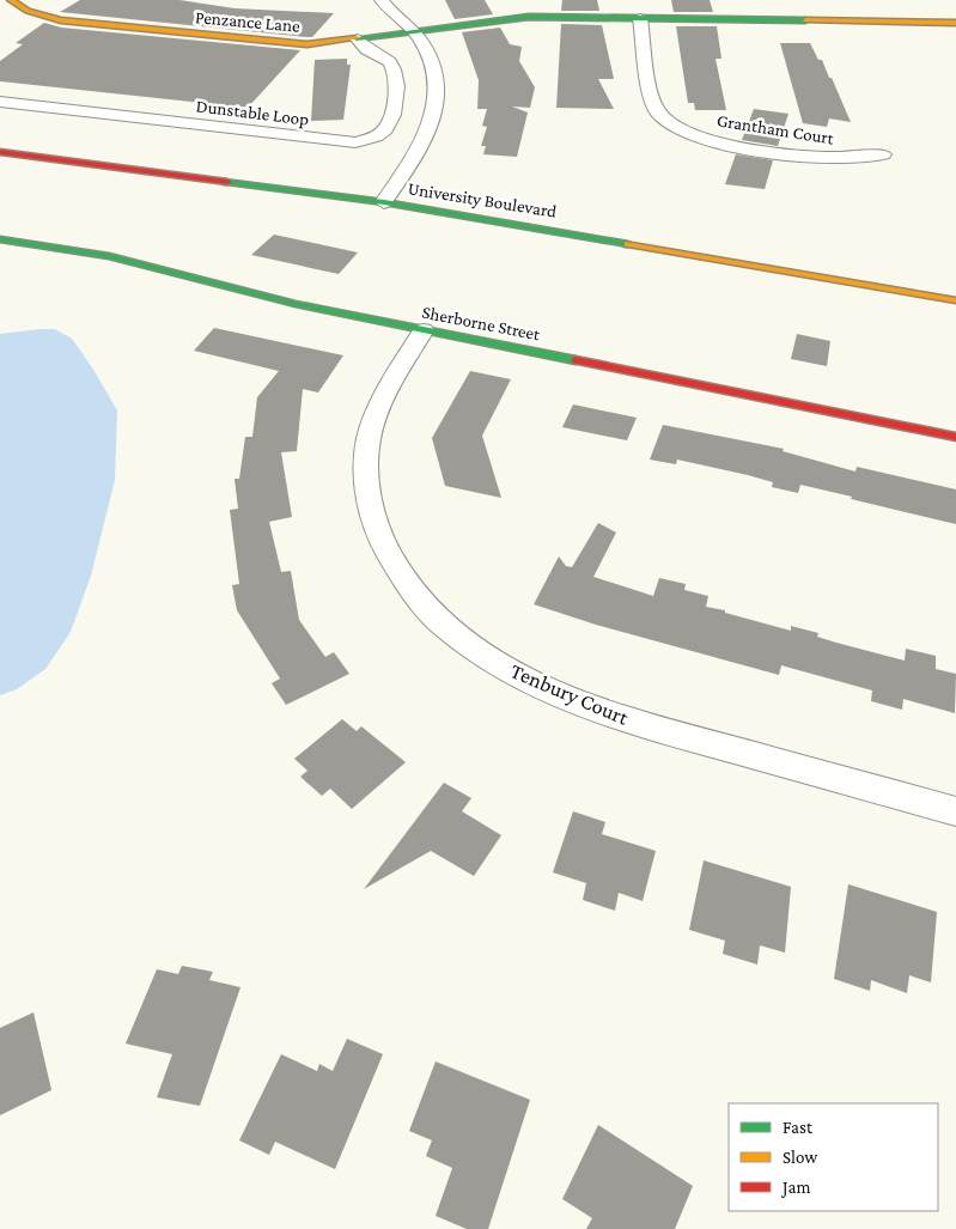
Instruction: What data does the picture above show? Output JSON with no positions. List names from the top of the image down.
{
  "streets": {
    "street": [
      "Penzance Lane",
      "Dunstable Loop",
      "Grantham Court",
      "University Boulevard",
      "Sherborne Street",
      "Tenbury Court"
    ]
  },
  "crossings": [
    ["Penzance Lane", "Dunstable Loop"],
    ["Penzance Lane", "Grantham Court"],
    ["Sherborne Street", "Tenbury Court"]
  ],
  "legend": ["Fast", "Slow", "Jam"]
}
